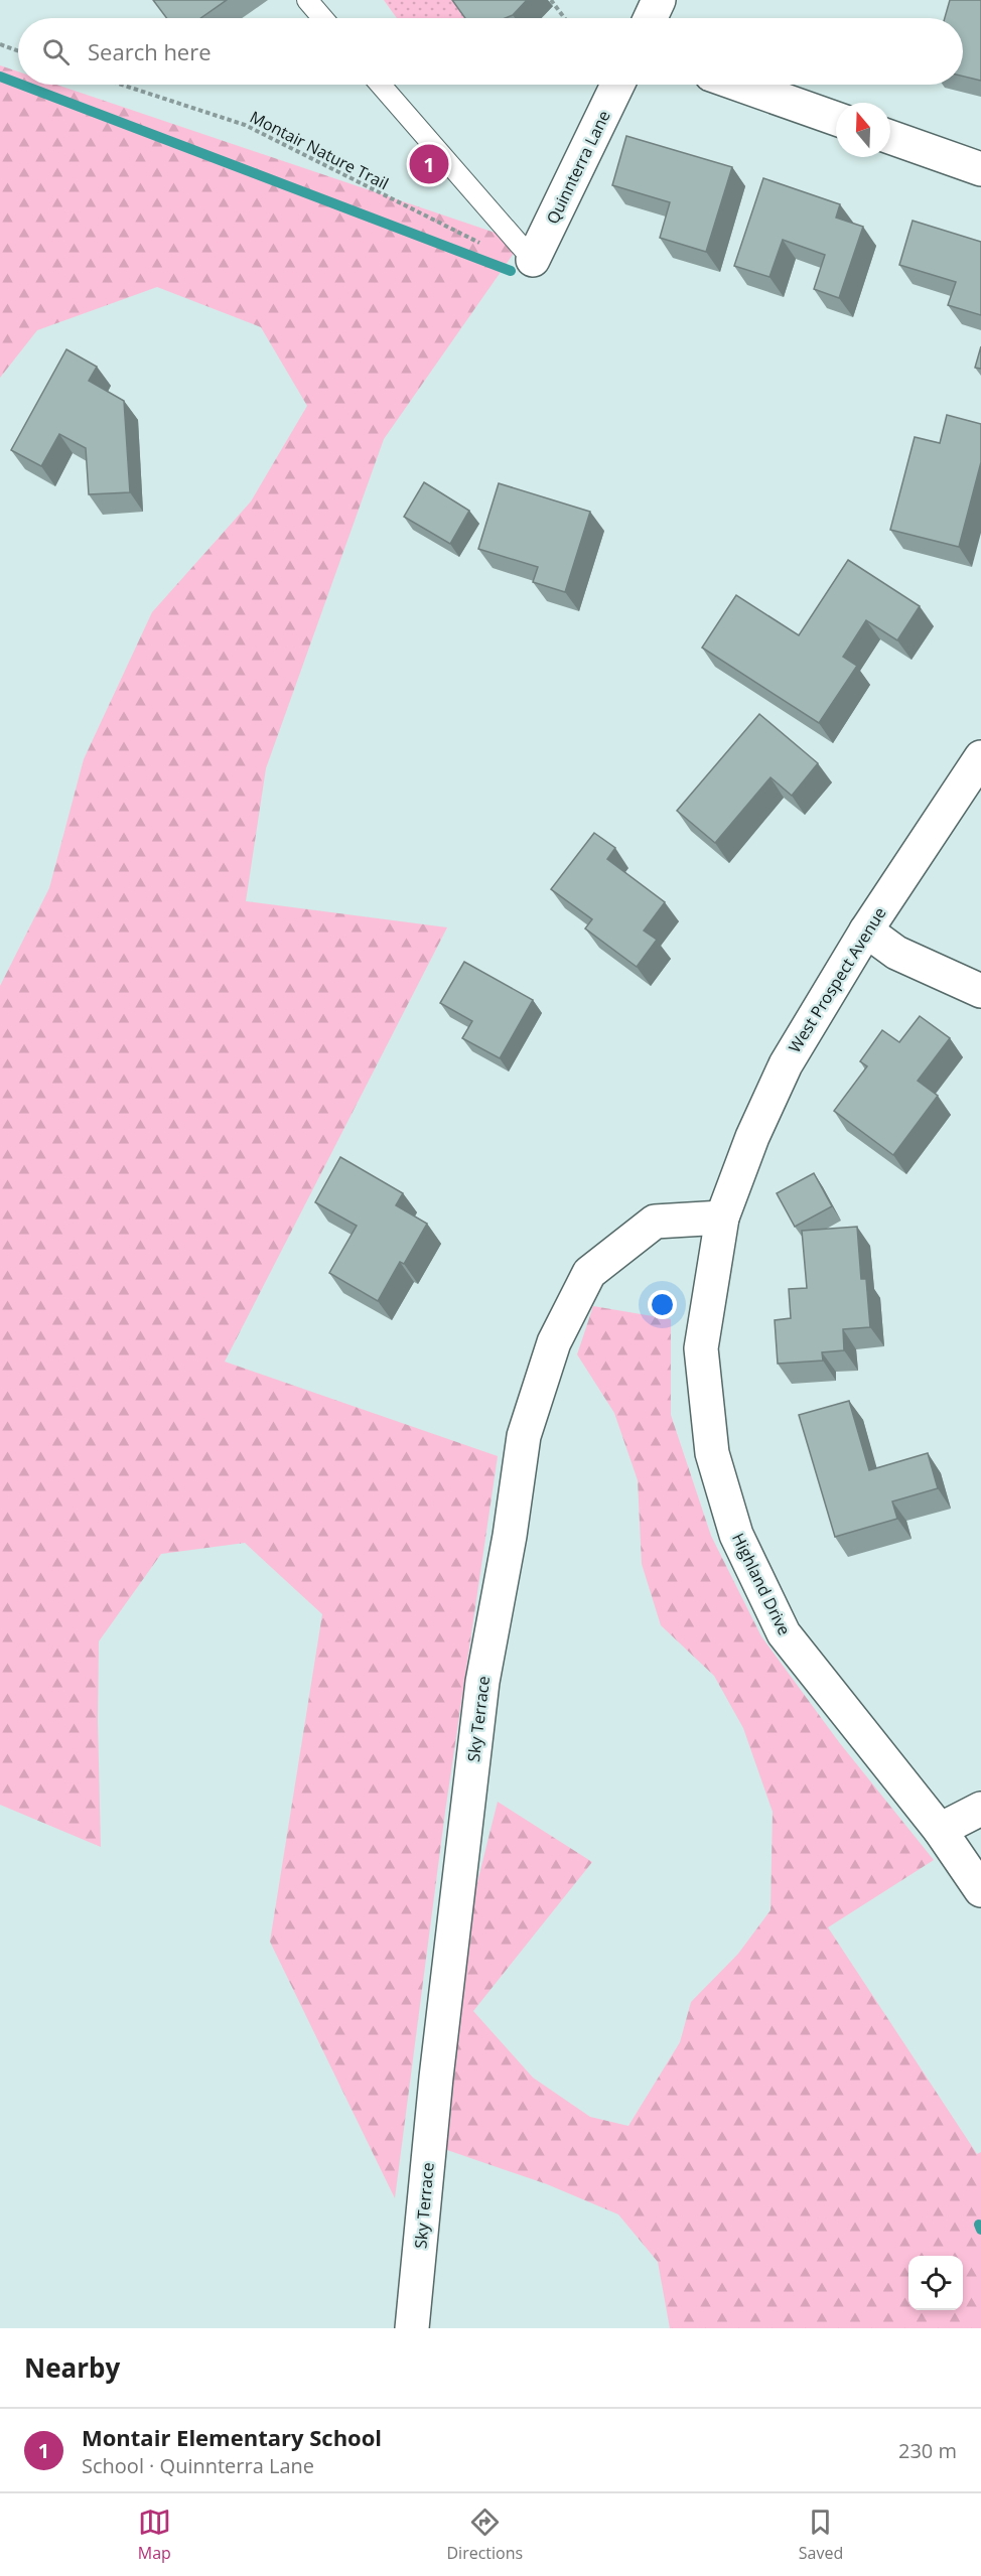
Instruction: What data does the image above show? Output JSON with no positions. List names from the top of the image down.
{
  "streets": {
    "street": [
      "Quinnterra Lane",
      "West Prospect Avenue",
      "Highland Drive",
      "Sky Terrace"
    ],
    "path": ["Montair Nature Trail"]
  },
  "crossings": [
    ["West Prospect Avenue", "Highland Drive"],
    ["West Prospect Avenue", "Sky Terrace"],
    ["Highland Drive", "Sky Terrace"]
  ],
  "north": "top",
  "page": {
    "search": "Search here",
    "pins": "1",
    "heading": "Nearby",
    "list": [
      {
        "mark": "1",
        "name": "Montair Elementary School",
        "note": "School · Quinnterra Lane",
        "value": "230 m"
      }
    ],
    "nav": ["Map", "Directions", "Saved"]
  }
}
